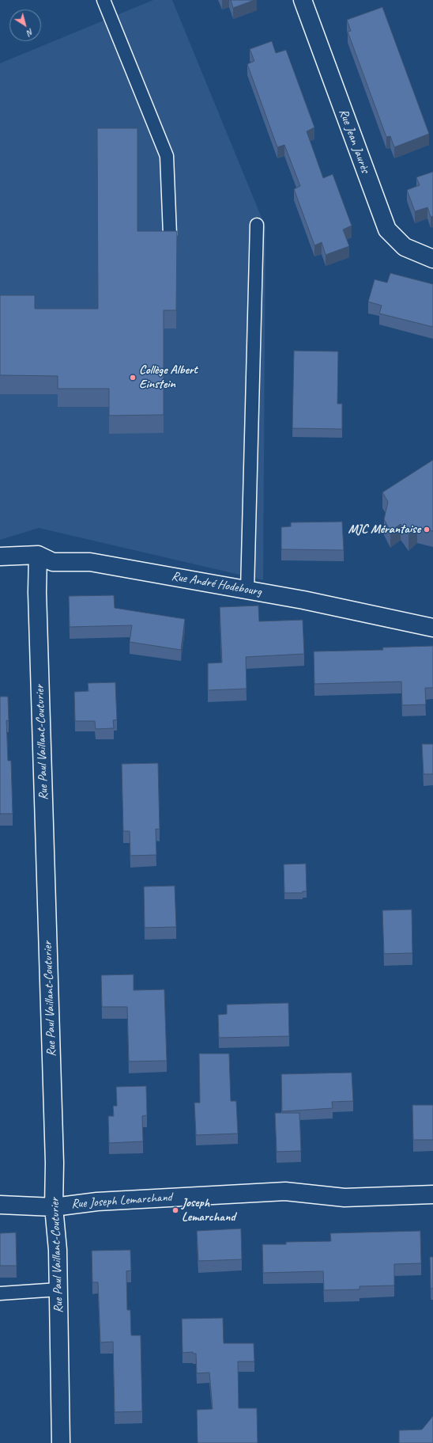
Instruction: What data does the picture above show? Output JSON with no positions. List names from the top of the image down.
{
  "streets": {
    "street": [
      "Rue Jean Jaurès",
      "Rue André Hodebourg",
      "Rue Paul Vaillant-Couturier",
      "Rue Joseph Lemarchand"
    ]
  },
  "crossings": [
    ["Rue André Hodebourg", "Rue Paul Vaillant-Couturier"],
    ["Rue Paul Vaillant-Couturier", "Rue Joseph Lemarchand"]
  ],
  "places": ["Collège Albert Einstein", "MJC Mérantaise", "Joseph Lemarchand"],
  "north": "bottom right"
}
